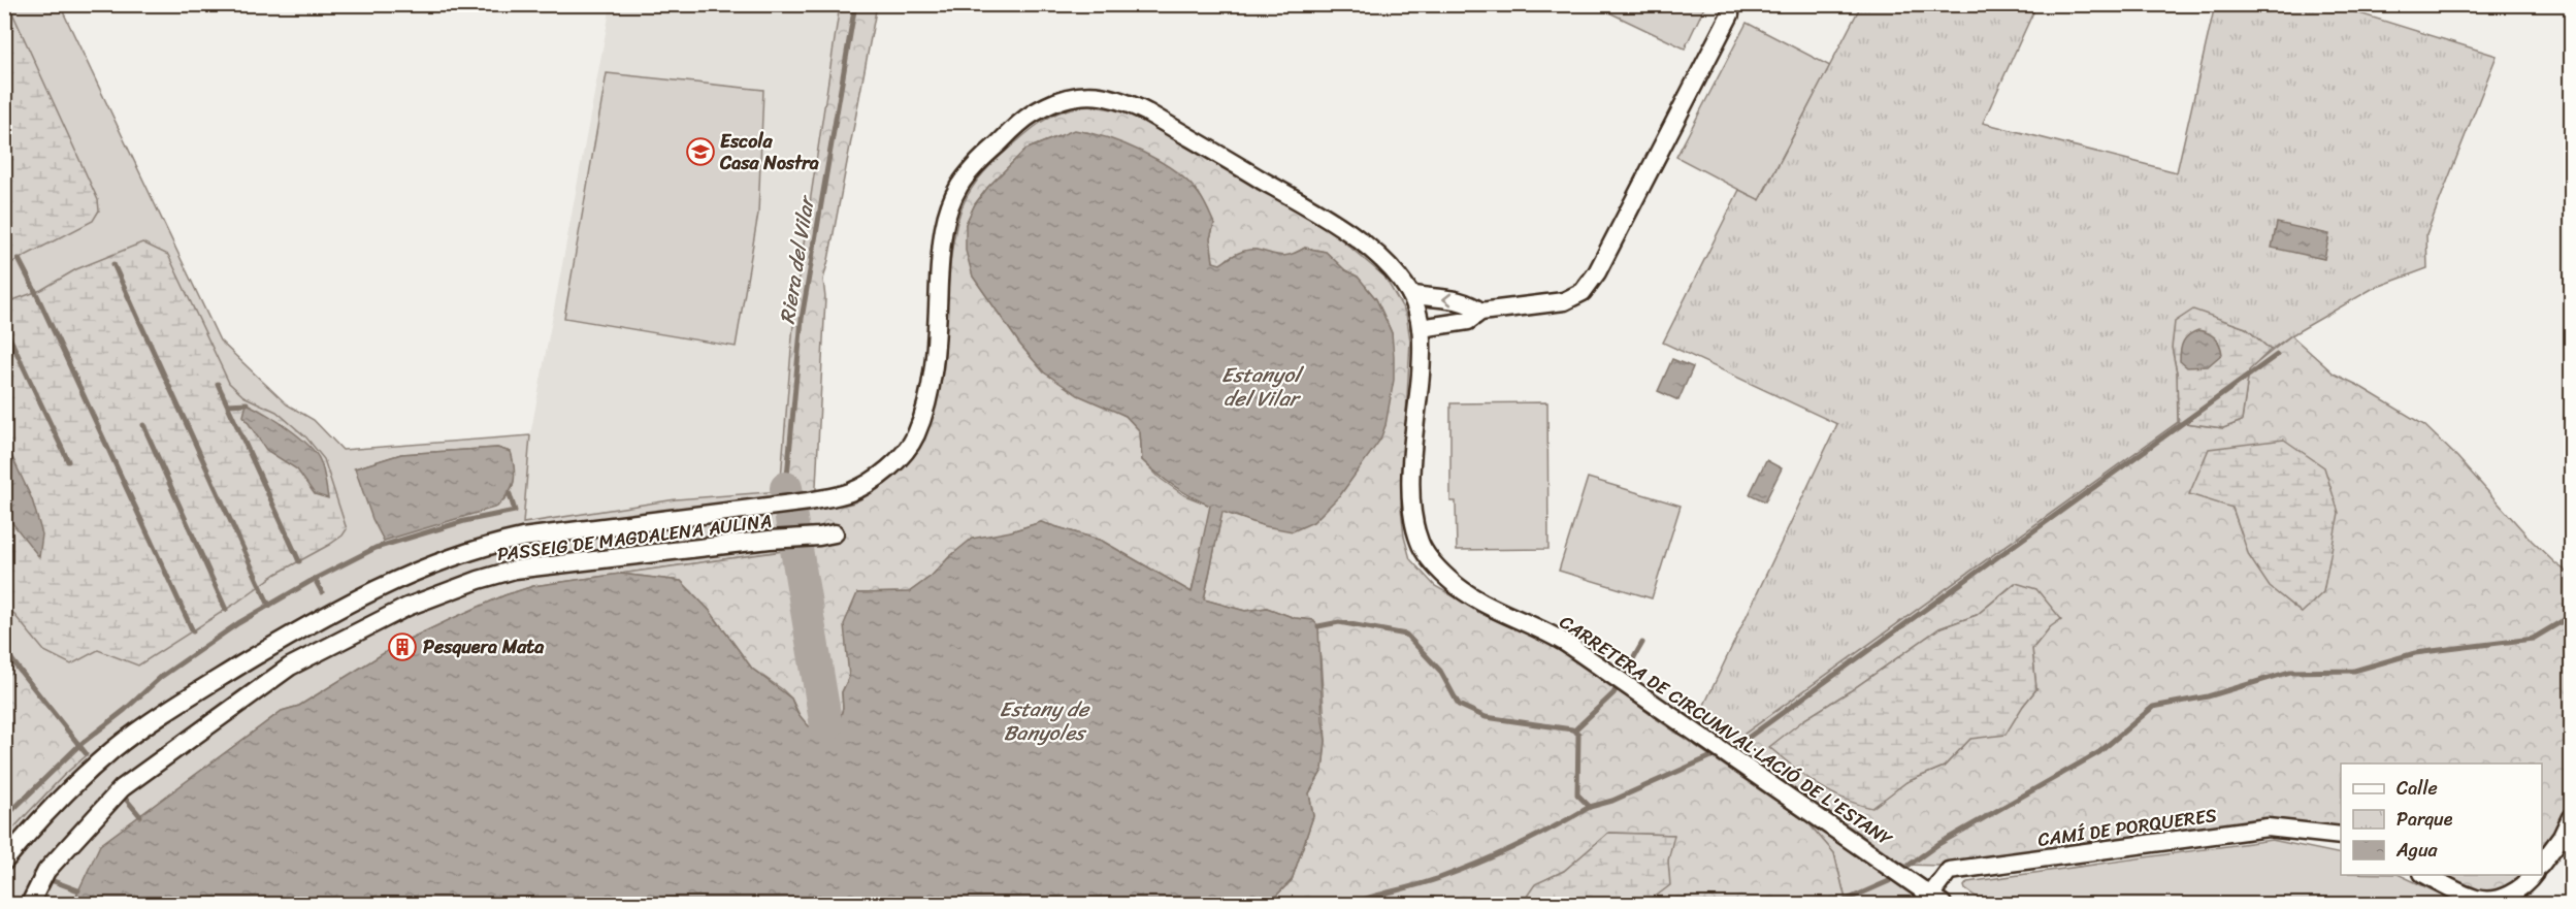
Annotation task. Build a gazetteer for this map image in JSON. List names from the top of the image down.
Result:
{
  "streets": {
    "street": ["PASSEIG DE MAGDALENA AULINA", "CARRETERA DE CIRCUMVAL·LACIÓ DE L'ESTANY", "CAMÍ DE PORQUERES"]
  },
  "crossings": [
    ["PASSEIG DE MAGDALENA AULINA", "CARRETERA DE CIRCUMVAL·LACIÓ DE L'ESTANY"],
    ["CARRETERA DE CIRCUMVAL·LACIÓ DE L'ESTANY", "CAMÍ DE PORQUERES"]
  ],
  "water": ["Riera del Vilar", "Estanyol del Vilar", "Estany de Banyoles"],
  "places": {
    "school or university": ["Escola Casa Nostra"],
    "building": ["Pesquera Mata"]
  },
  "legend": ["Calle", "Parque", "Agua"]
}
